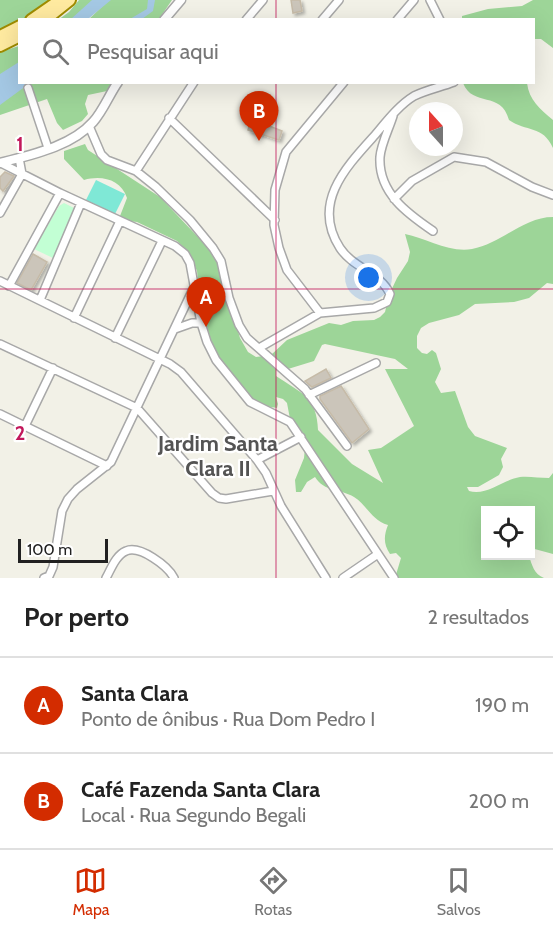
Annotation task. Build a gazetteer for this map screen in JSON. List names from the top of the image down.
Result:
{
  "districts": ["Jardim Santa Clara II"],
  "scale_bar": "100 m",
  "north": "top",
  "page": {
    "search": "Pesquisar aqui",
    "pins": ["B", "A"],
    "scale": "100 m",
    "heading": ["Por perto", "2 resultados"],
    "list": [
      {
        "mark": "A",
        "name": "Santa Clara",
        "note": "Ponto de ônibus · Rua Dom Pedro I",
        "value": "190 m"
      },
      {
        "mark": "B",
        "name": "Café Fazenda Santa Clara",
        "note": "Local · Rua Segundo Begali",
        "value": "200 m"
      }
    ],
    "nav": ["Mapa", "Rotas", "Salvos"]
  },
  "grid": {
    "rows": ["1", "2"]
  }
}
